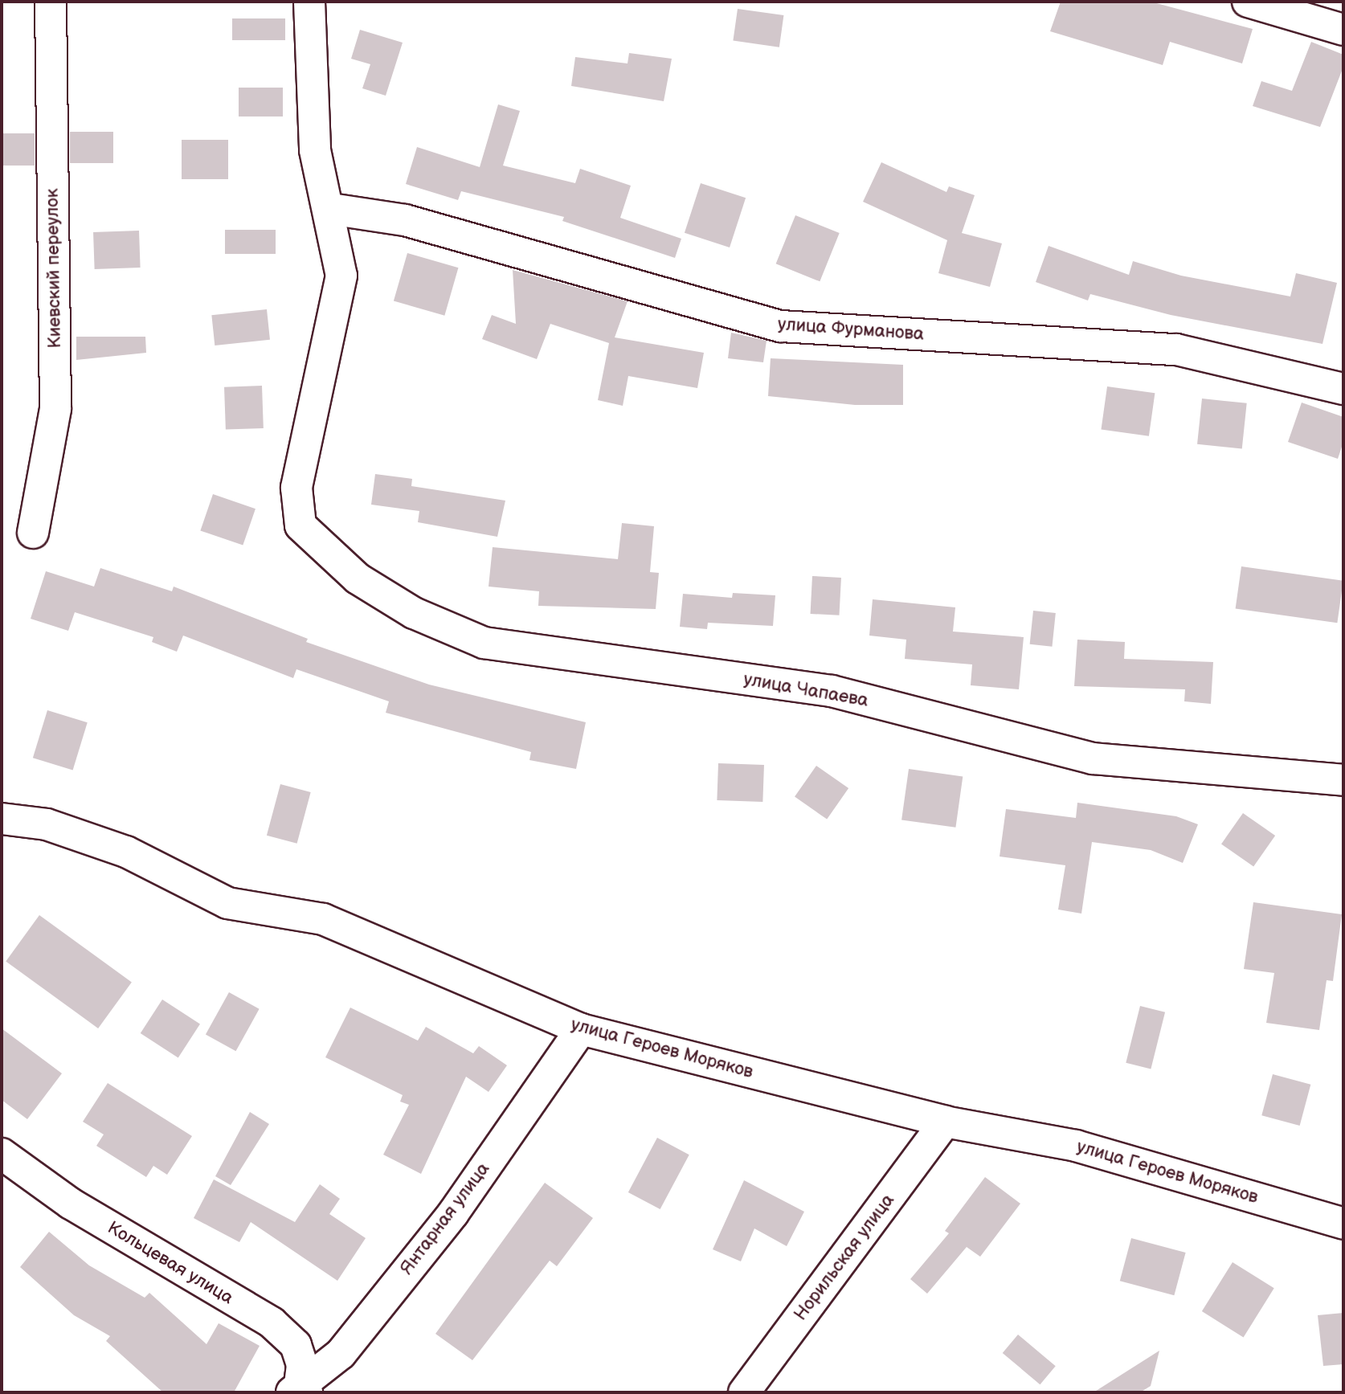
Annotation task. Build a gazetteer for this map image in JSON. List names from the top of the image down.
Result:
{
  "streets": {
    "street": [
      "Киевский переулок",
      "улица Фурманова",
      "улица Чапаева",
      "улица Героев Моряков",
      "Янтарная улица",
      "Норильская улица",
      "Кольцевая улица"
    ]
  },
  "crossings": [
    ["улица Фурманова", "улица Чапаева"],
    ["улица Героев Моряков", "Янтарная улица"],
    ["улица Героев Моряков", "Норильская улица"],
    ["Янтарная улица", "Кольцевая улица"]
  ]
}
